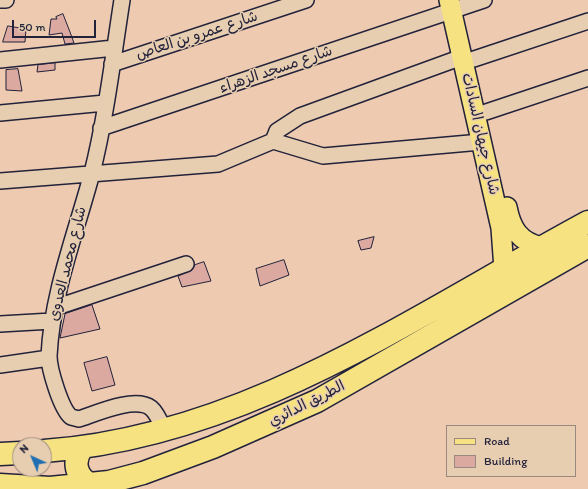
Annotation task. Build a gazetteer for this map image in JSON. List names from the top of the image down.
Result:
{
  "streets": {
    "highway": ["الطريق الدائري"],
    "main road": ["شارع جيهان السادات"],
    "street": ["شارع عمرو بن العاص", "شارع مسجد الزهراء", "شارع محمد العدوى"]
  },
  "crossings": [
    ["شارع عمرو بن العاص", "شارع محمد العدوى"],
    ["شارع مسجد الزهراء", "شارع جيهان السادات"],
    ["شارع مسجد الزهراء", "شارع محمد العدوى"],
    ["شارع جيهان السادات", "الطريق الدائري"],
    ["شارع محمد العدوى", "الطريق الدائري"]
  ],
  "legend": ["Road", "Building"],
  "scale_bar": "50 m",
  "north": "top left"
}
